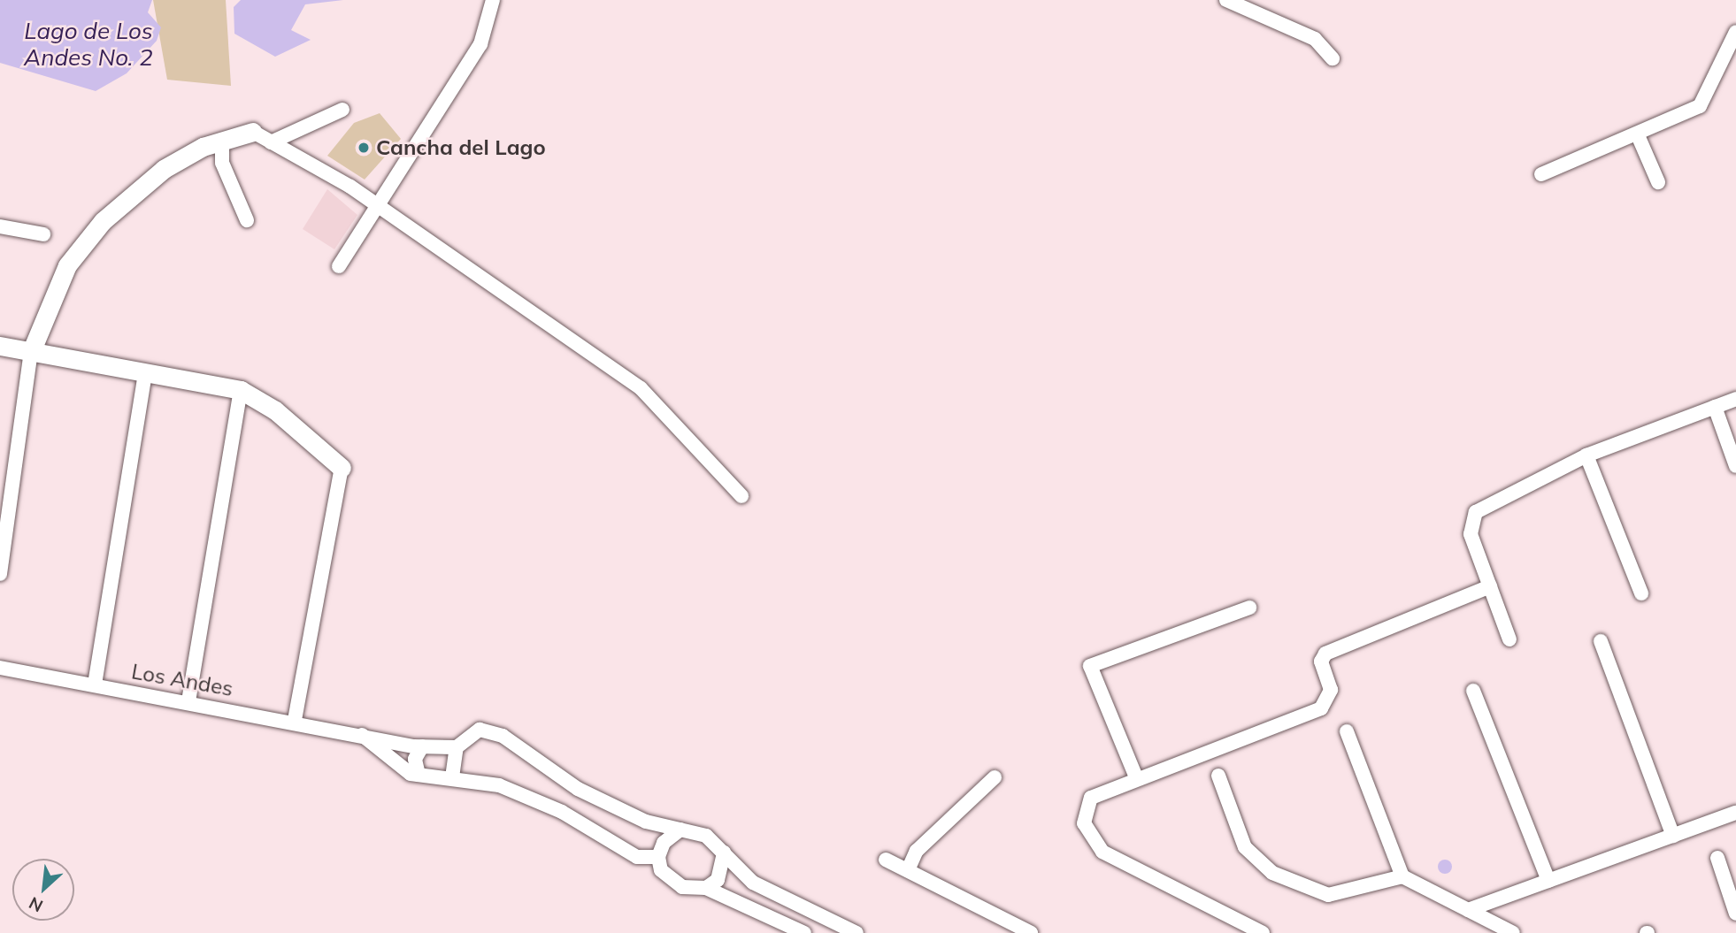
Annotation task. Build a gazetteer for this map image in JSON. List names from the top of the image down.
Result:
{
  "streets": {
    "street": ["Los Andes"]
  },
  "water": ["Lago de Los Andes No. 2"],
  "places": ["Cancha del Lago"],
  "north": "bottom left"
}
